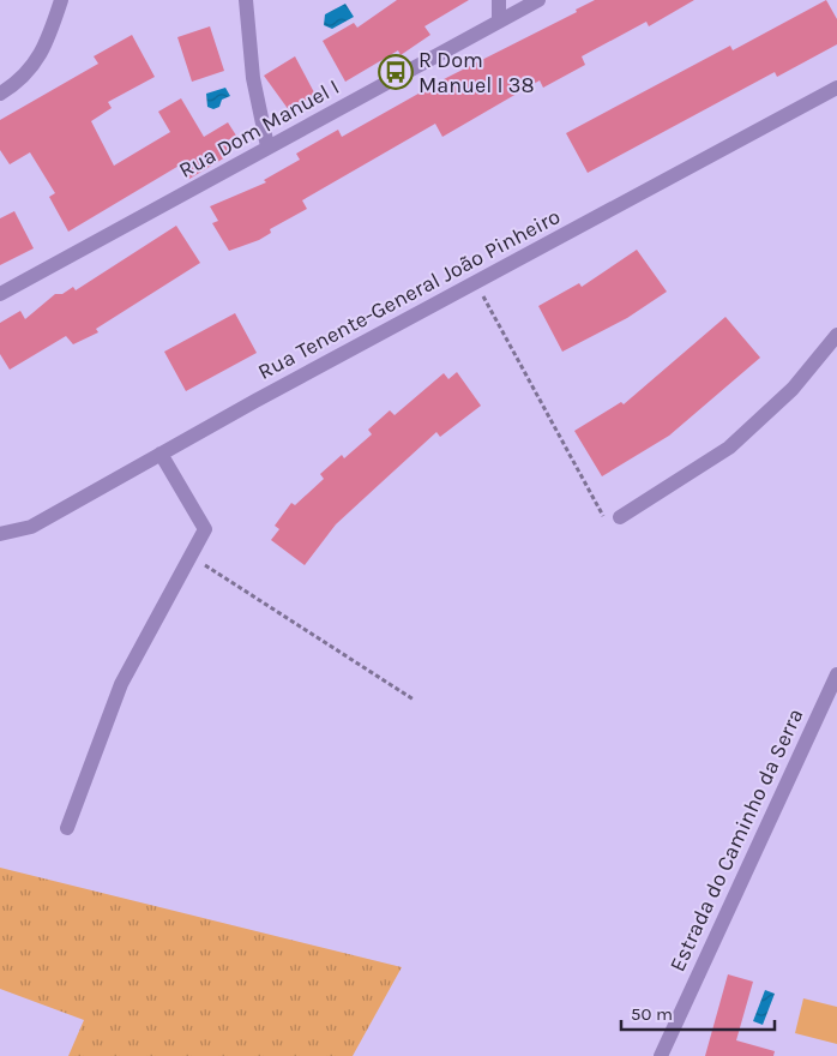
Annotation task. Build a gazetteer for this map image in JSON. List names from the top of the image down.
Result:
{
  "streets": {
    "street": ["Rua Dom Manuel I", "Rua Tenente-General João Pinheiro", "Estrada do Caminho da Serra"]
  },
  "places": {
    "bus stop": ["R Dom Manuel I 38"]
  },
  "scale_bar": "50 m"
}
